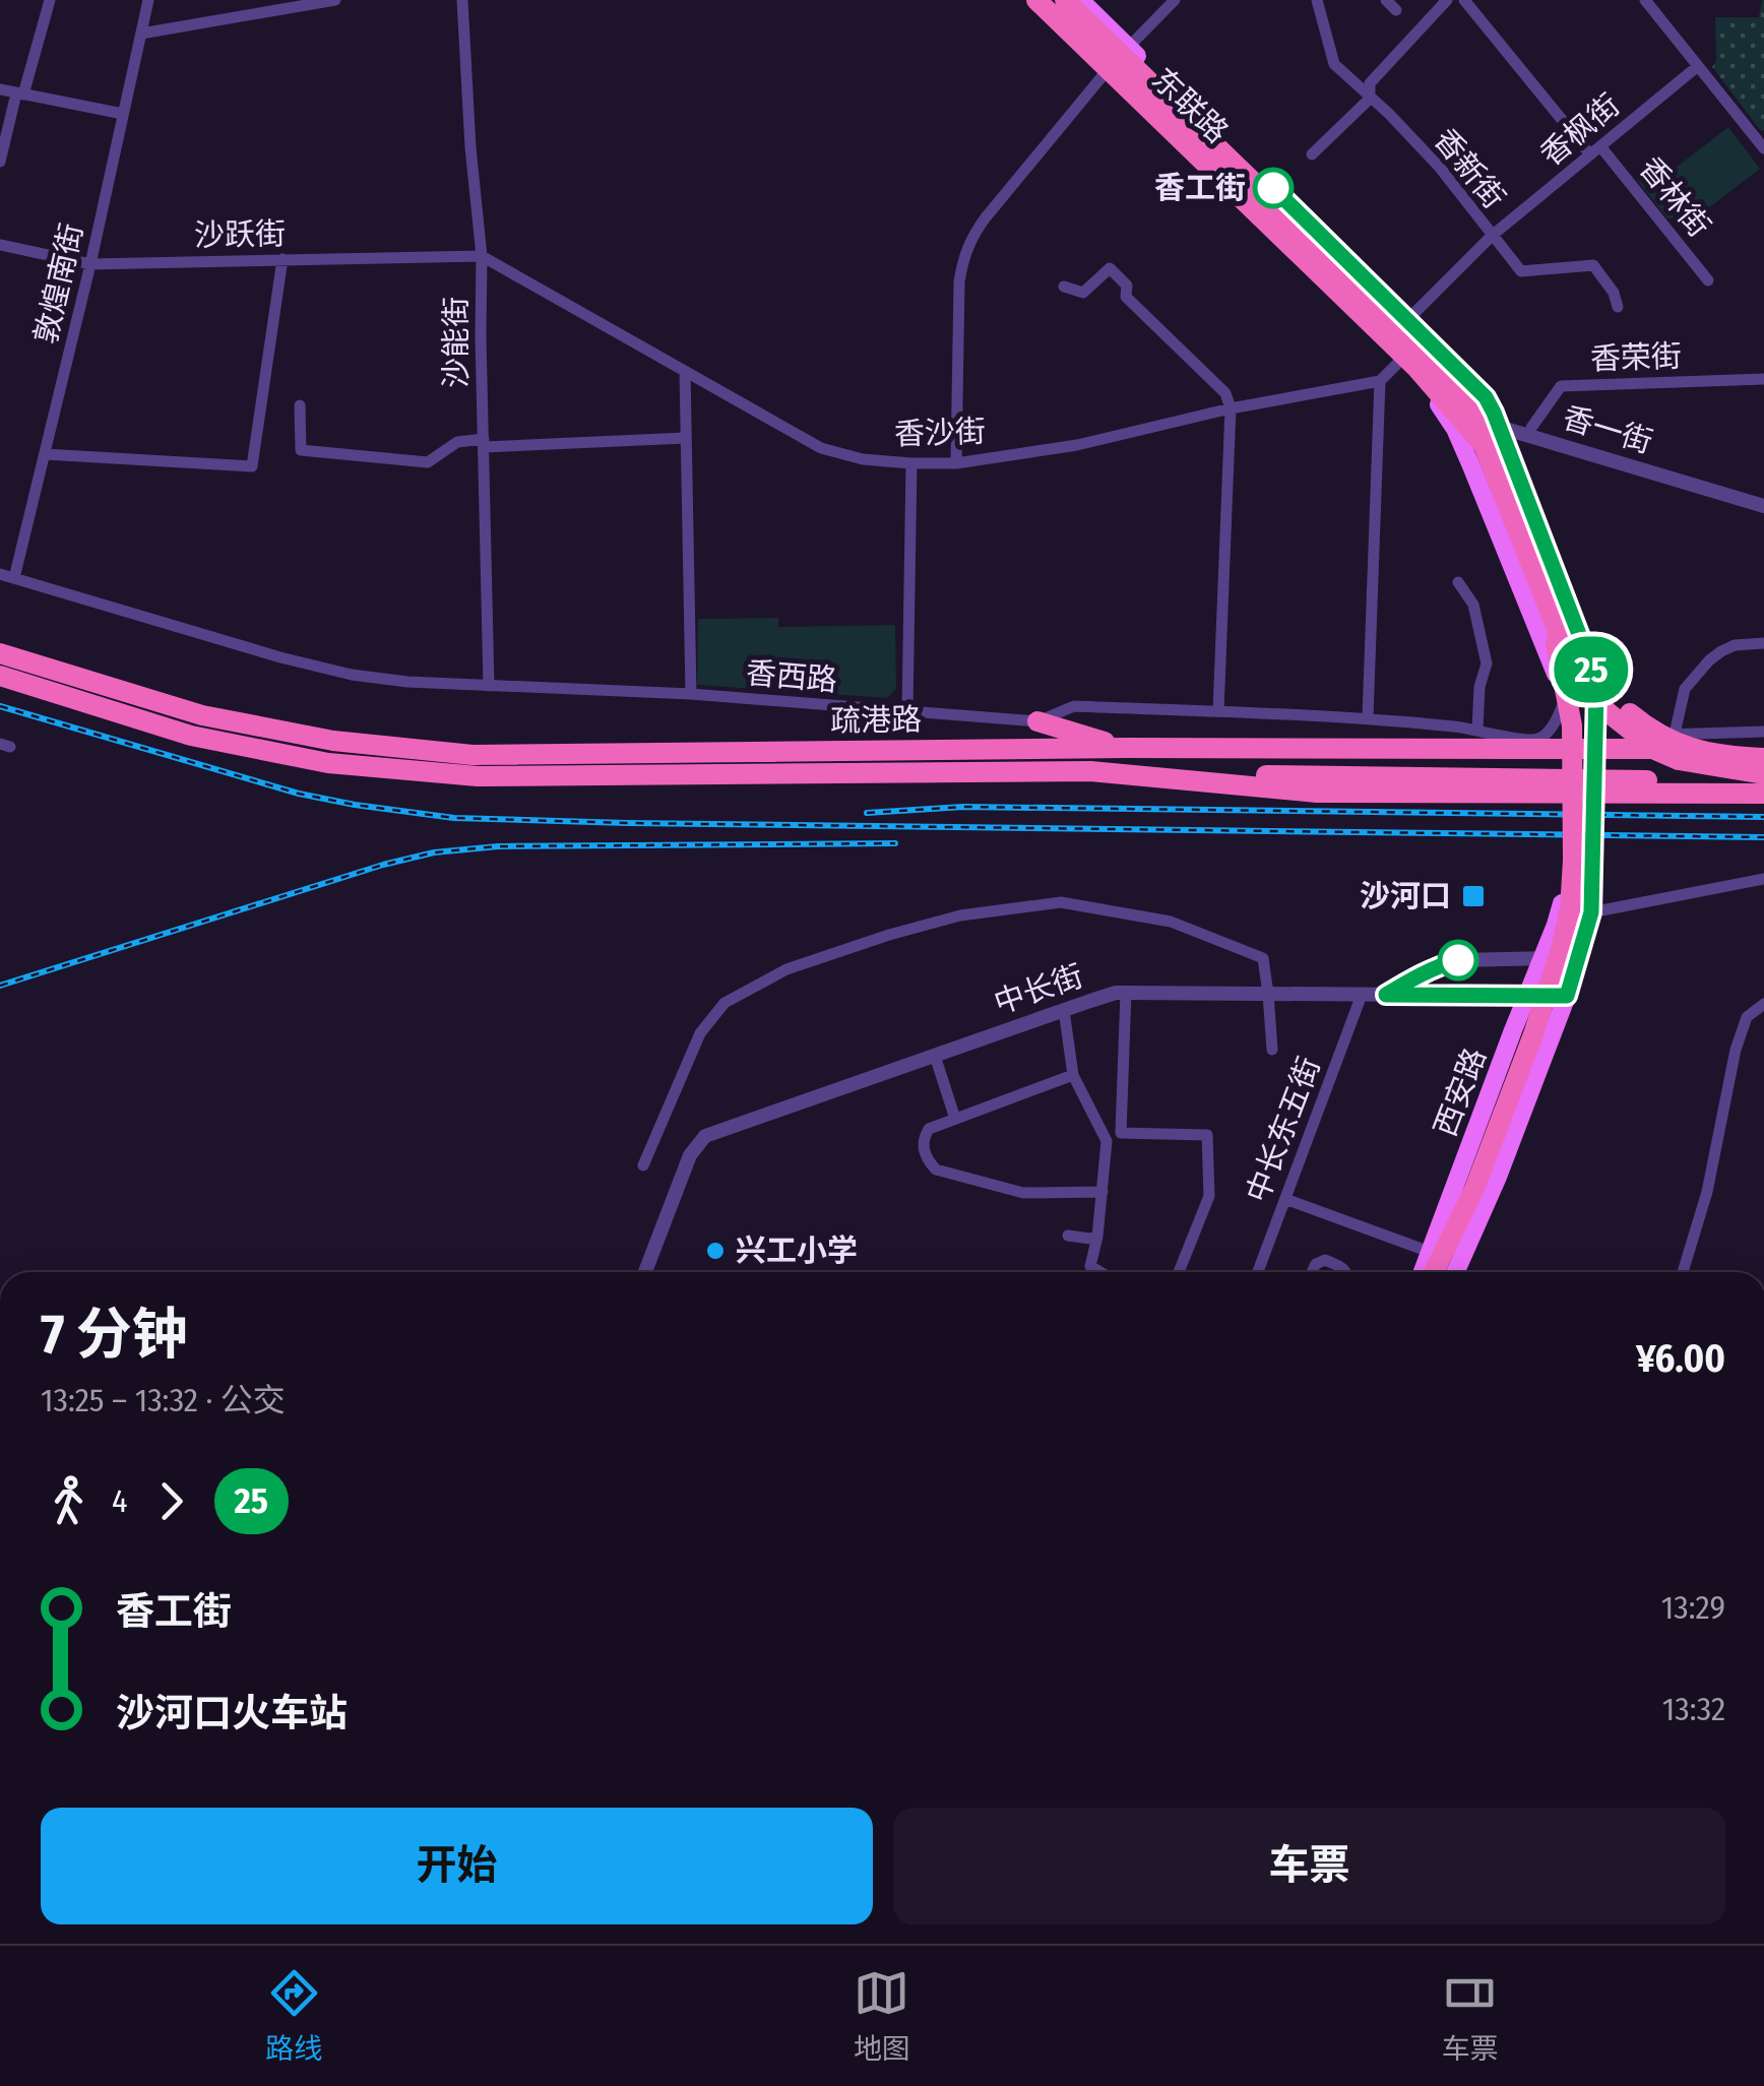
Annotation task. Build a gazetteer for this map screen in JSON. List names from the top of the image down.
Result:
{
  "streets": {
    "highway": ["东联路", "疏港路"],
    "main road": ["西安路"],
    "street": [
      "香枫街",
      "香新街",
      "香林街",
      "沙跃街",
      "敦煌南街",
      "沙能街",
      "香荣街",
      "香一街",
      "香沙街",
      "香西路",
      "中长街",
      "中长东五街"
    ]
  },
  "crossings": [
    ["香枫街", "香新街"],
    ["香枫街", "香林街"],
    ["沙跃街", "敦煌南街"],
    ["沙跃街", "沙能街"],
    ["沙跃街", "香沙街"],
    ["敦煌南街", "香西路"],
    ["沙能街", "香沙街"],
    ["沙能街", "香西路"],
    ["香荣街", "香一街"],
    ["中长街", "西安路"],
    ["中长街", "中长东五街"]
  ],
  "places": {
    "other": ["香工街", "兴工小学"],
    "transit": ["沙河口"]
  },
  "lines": ["bus line 25"],
  "page": {
    "on_map": "25",
    "heading": ["7 分钟", "13:25 – 13:32 · 公交", "¥6.00"],
    "legs": ["4", "25"],
    "list": [
      {
        "name": "香工街",
        "value": "13:29"
      },
      {
        "name": "沙河口火车站",
        "value": "13:32"
      }
    ],
    "buttons": ["开始", "车票"],
    "tabs": ["路线", "地图", "车票"]
  }
}
